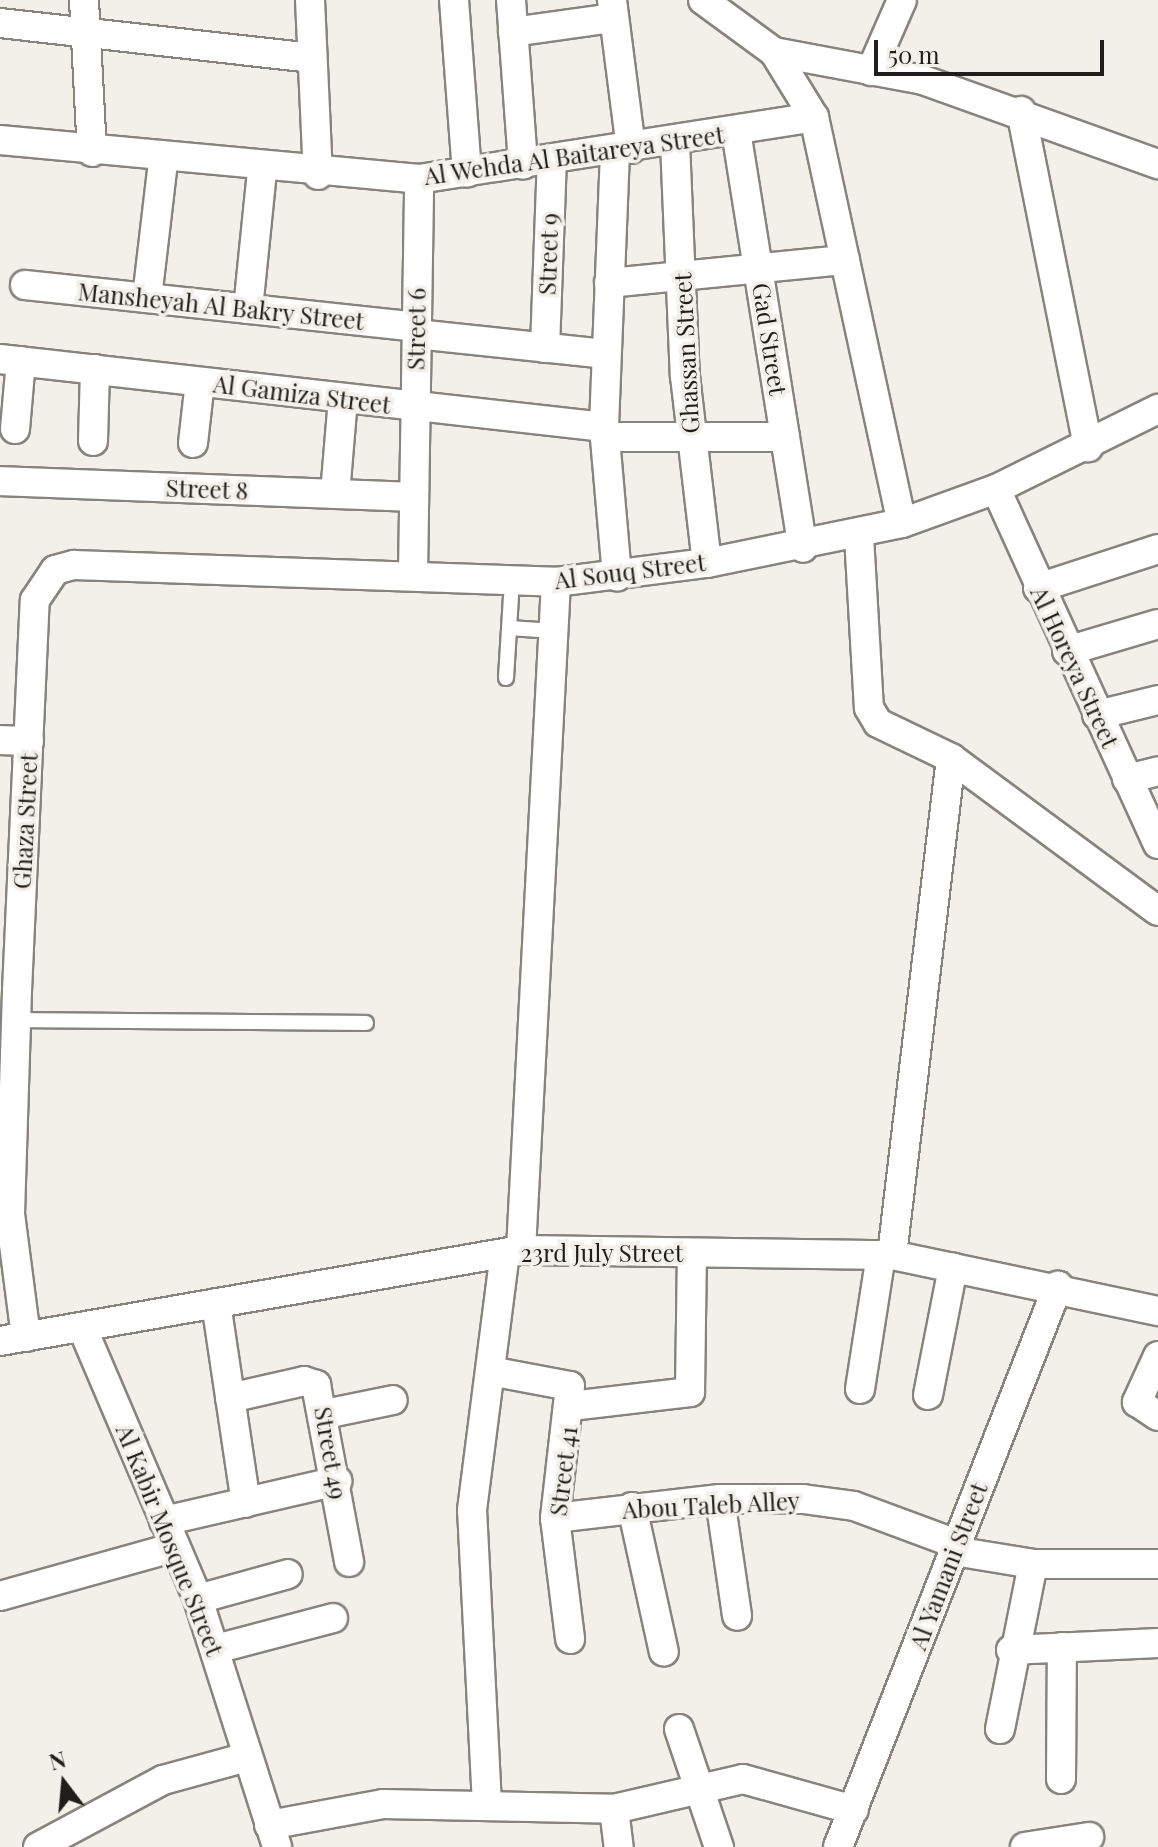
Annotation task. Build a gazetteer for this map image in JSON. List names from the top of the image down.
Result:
{
  "streets": {
    "street": [
      "Al Wehda Al Baitareya Street",
      "Street 9",
      "Mansheyah Al Bakry Street",
      "Street 6",
      "Gad Street",
      "Ghassan Street",
      "Al Gamiza Street",
      "Street 8",
      "Al Souq Street",
      "Al Horeya Street",
      "Ghaza Street",
      "23rd July Street",
      "Street 49",
      "Street 41",
      "Abou Taleb Alley",
      "Al Kabir Mosque Street",
      "Al Yamani Street"
    ]
  },
  "crossings": [
    ["Al Wehda Al Baitareya Street", "Street 9"],
    ["Al Wehda Al Baitareya Street", "Street 6"],
    ["Al Wehda Al Baitareya Street", "Gad Street"],
    ["Al Wehda Al Baitareya Street", "Ghassan Street"],
    ["Street 9", "Mansheyah Al Bakry Street"],
    ["Mansheyah Al Bakry Street", "Street 6"],
    ["Street 6", "Al Gamiza Street"],
    ["Street 6", "Street 8"],
    ["Street 6", "Al Souq Street"],
    ["Gad Street", "Al Gamiza Street"],
    ["Gad Street", "Al Souq Street"],
    ["Ghassan Street", "Al Gamiza Street"],
    ["Ghassan Street", "Al Souq Street"],
    ["Al Souq Street", "Al Horeya Street"],
    ["Al Souq Street", "Ghaza Street"],
    ["Ghaza Street", "23rd July Street"],
    ["23rd July Street", "Al Kabir Mosque Street"],
    ["23rd July Street", "Al Yamani Street"],
    ["Street 41", "Abou Taleb Alley"],
    ["Abou Taleb Alley", "Al Yamani Street"]
  ],
  "scale_bar": "50 m",
  "north": "top"
}
